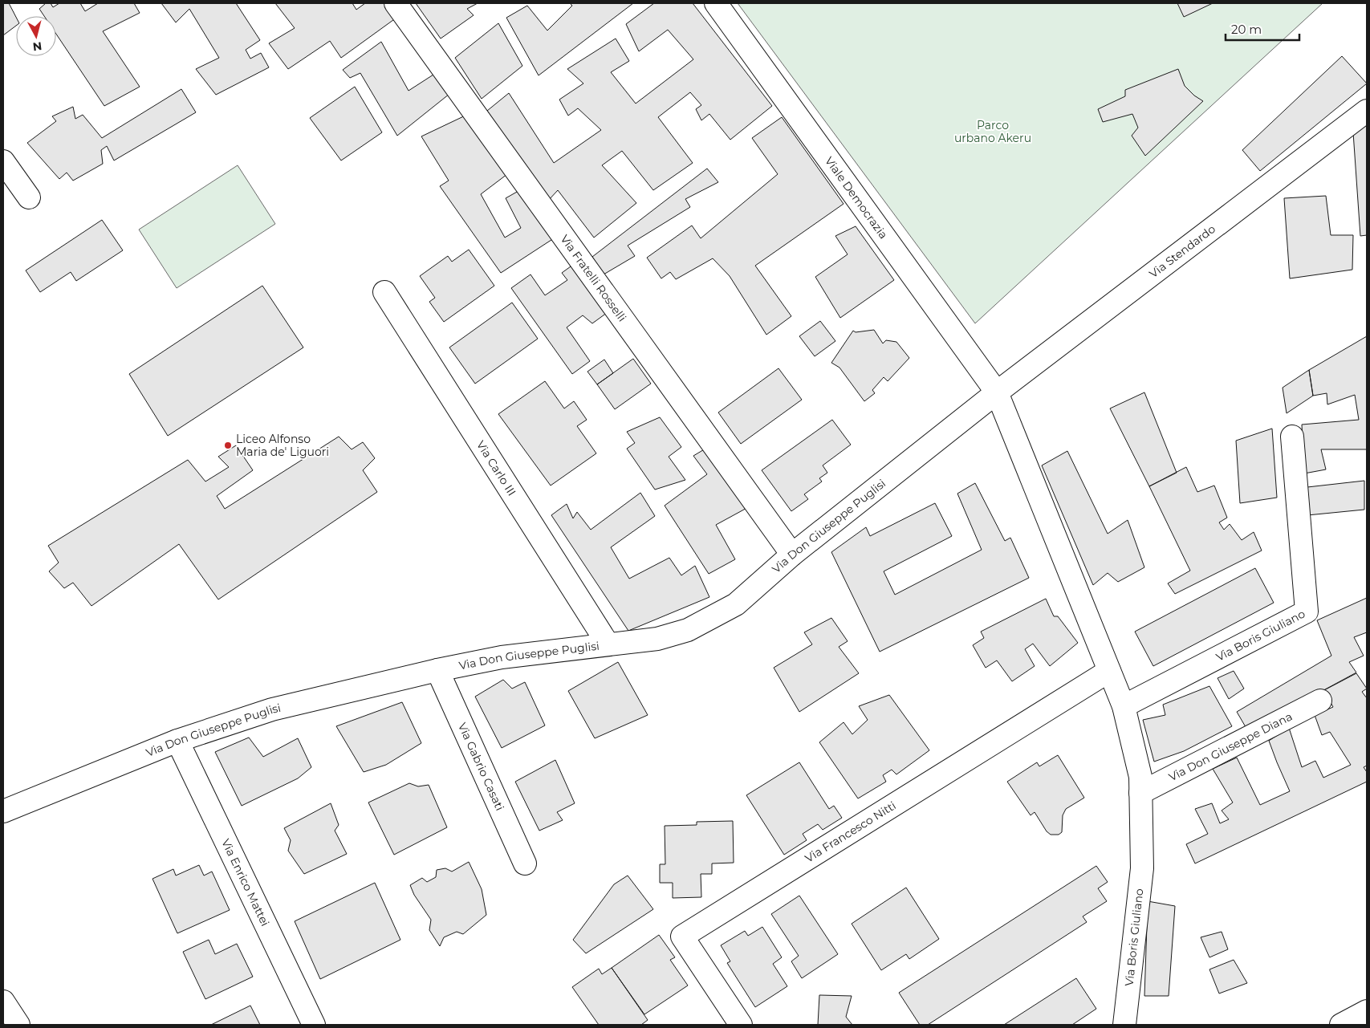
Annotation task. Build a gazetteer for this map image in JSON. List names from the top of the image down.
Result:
{
  "streets": {
    "street": [
      "Viale Democrazia",
      "Via Stendardo",
      "Via Fratelli Rosselli",
      "Via Carlo III",
      "Via Don Giuseppe Puglisi",
      "Via Boris Giuliano",
      "Via Don Giuseppe Diana",
      "Via Gabrio Casati",
      "Via Francesco Nitti",
      "Via Enrico Mattei"
    ]
  },
  "crossings": [
    ["Viale Democrazia", "Via Stendardo"],
    ["Viale Democrazia", "Via Don Giuseppe Puglisi"],
    ["Viale Democrazia", "Via Boris Giuliano"],
    ["Via Stendardo", "Via Don Giuseppe Puglisi"],
    ["Via Stendardo", "Via Boris Giuliano"],
    ["Via Fratelli Rosselli", "Via Don Giuseppe Puglisi"],
    ["Via Carlo III", "Via Don Giuseppe Puglisi"],
    ["Via Don Giuseppe Puglisi", "Via Boris Giuliano"],
    ["Via Don Giuseppe Puglisi", "Via Gabrio Casati"],
    ["Via Don Giuseppe Puglisi", "Via Enrico Mattei"],
    ["Via Boris Giuliano", "Via Don Giuseppe Diana"],
    ["Via Boris Giuliano", "Via Francesco Nitti"]
  ],
  "parks": ["Parco urbano Akeru"],
  "places": ["Liceo Alfonso Maria de' Liguori"],
  "scale_bar": "20 m",
  "north": "bottom"
}
